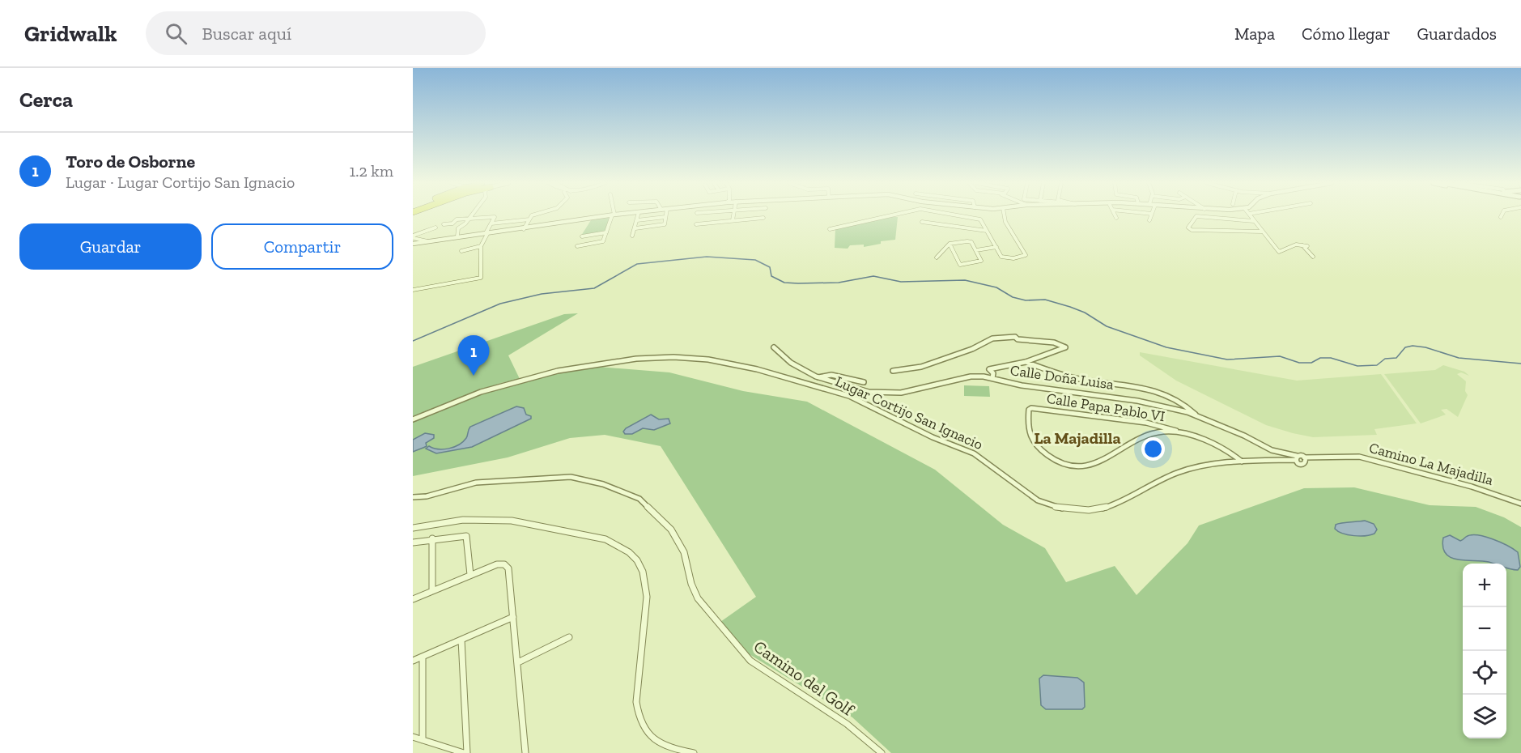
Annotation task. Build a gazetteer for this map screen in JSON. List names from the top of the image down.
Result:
{
  "streets": {
    "street": [
      "Calle Doña Luisa",
      "Calle Papa Pablo VI",
      "Lugar Cortijo San Ignacio",
      "Camino La Majadilla",
      "Camino del Golf"
    ]
  },
  "crossings": [
    ["Calle Doña Luisa", "Lugar Cortijo San Ignacio"],
    ["Calle Papa Pablo VI", "Lugar Cortijo San Ignacio"],
    ["Lugar Cortijo San Ignacio", "Camino La Majadilla"]
  ],
  "districts": ["La Majadilla"],
  "page": {
    "header": "Gridwalk",
    "search": "Buscar aquí",
    "nav": ["Mapa", "Cómo llegar", "Guardados"],
    "heading": "Cerca",
    "list": [
      {
        "mark": "1",
        "name": "Toro de Osborne",
        "note": "Lugar · Lugar Cortijo San Ignacio",
        "value": "1.2 km"
      }
    ],
    "buttons": ["Guardar", "Compartir"],
    "pins": "1",
    "map_buttons": ["+", "−"]
  }
}
